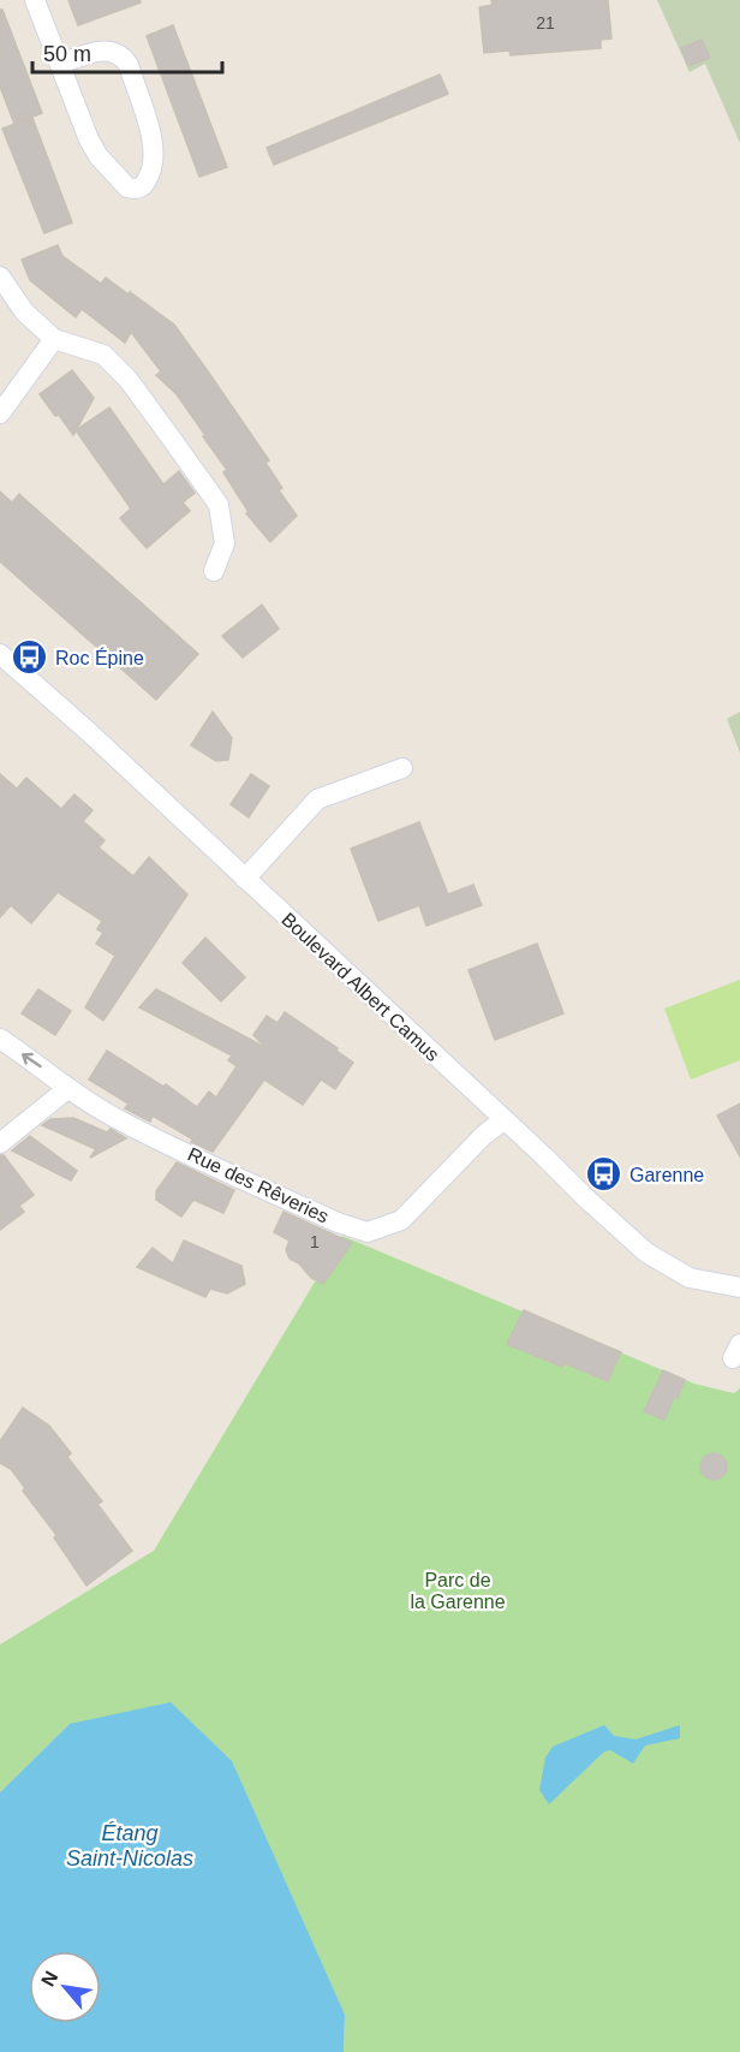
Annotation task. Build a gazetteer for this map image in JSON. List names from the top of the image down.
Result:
{
  "streets": {
    "street": ["Boulevard Albert Camus", "Rue des Rêveries"]
  },
  "crossings": [
    ["Boulevard Albert Camus", "Rue des Rêveries"]
  ],
  "water": ["Étang Saint-Nicolas"],
  "parks": ["Parc de la Garenne"],
  "places": {
    "bus stop": ["Roc Épine", "Garenne"]
  },
  "house_numbers": ["21", "1"],
  "scale_bar": "50 m",
  "north": "top left"
}
